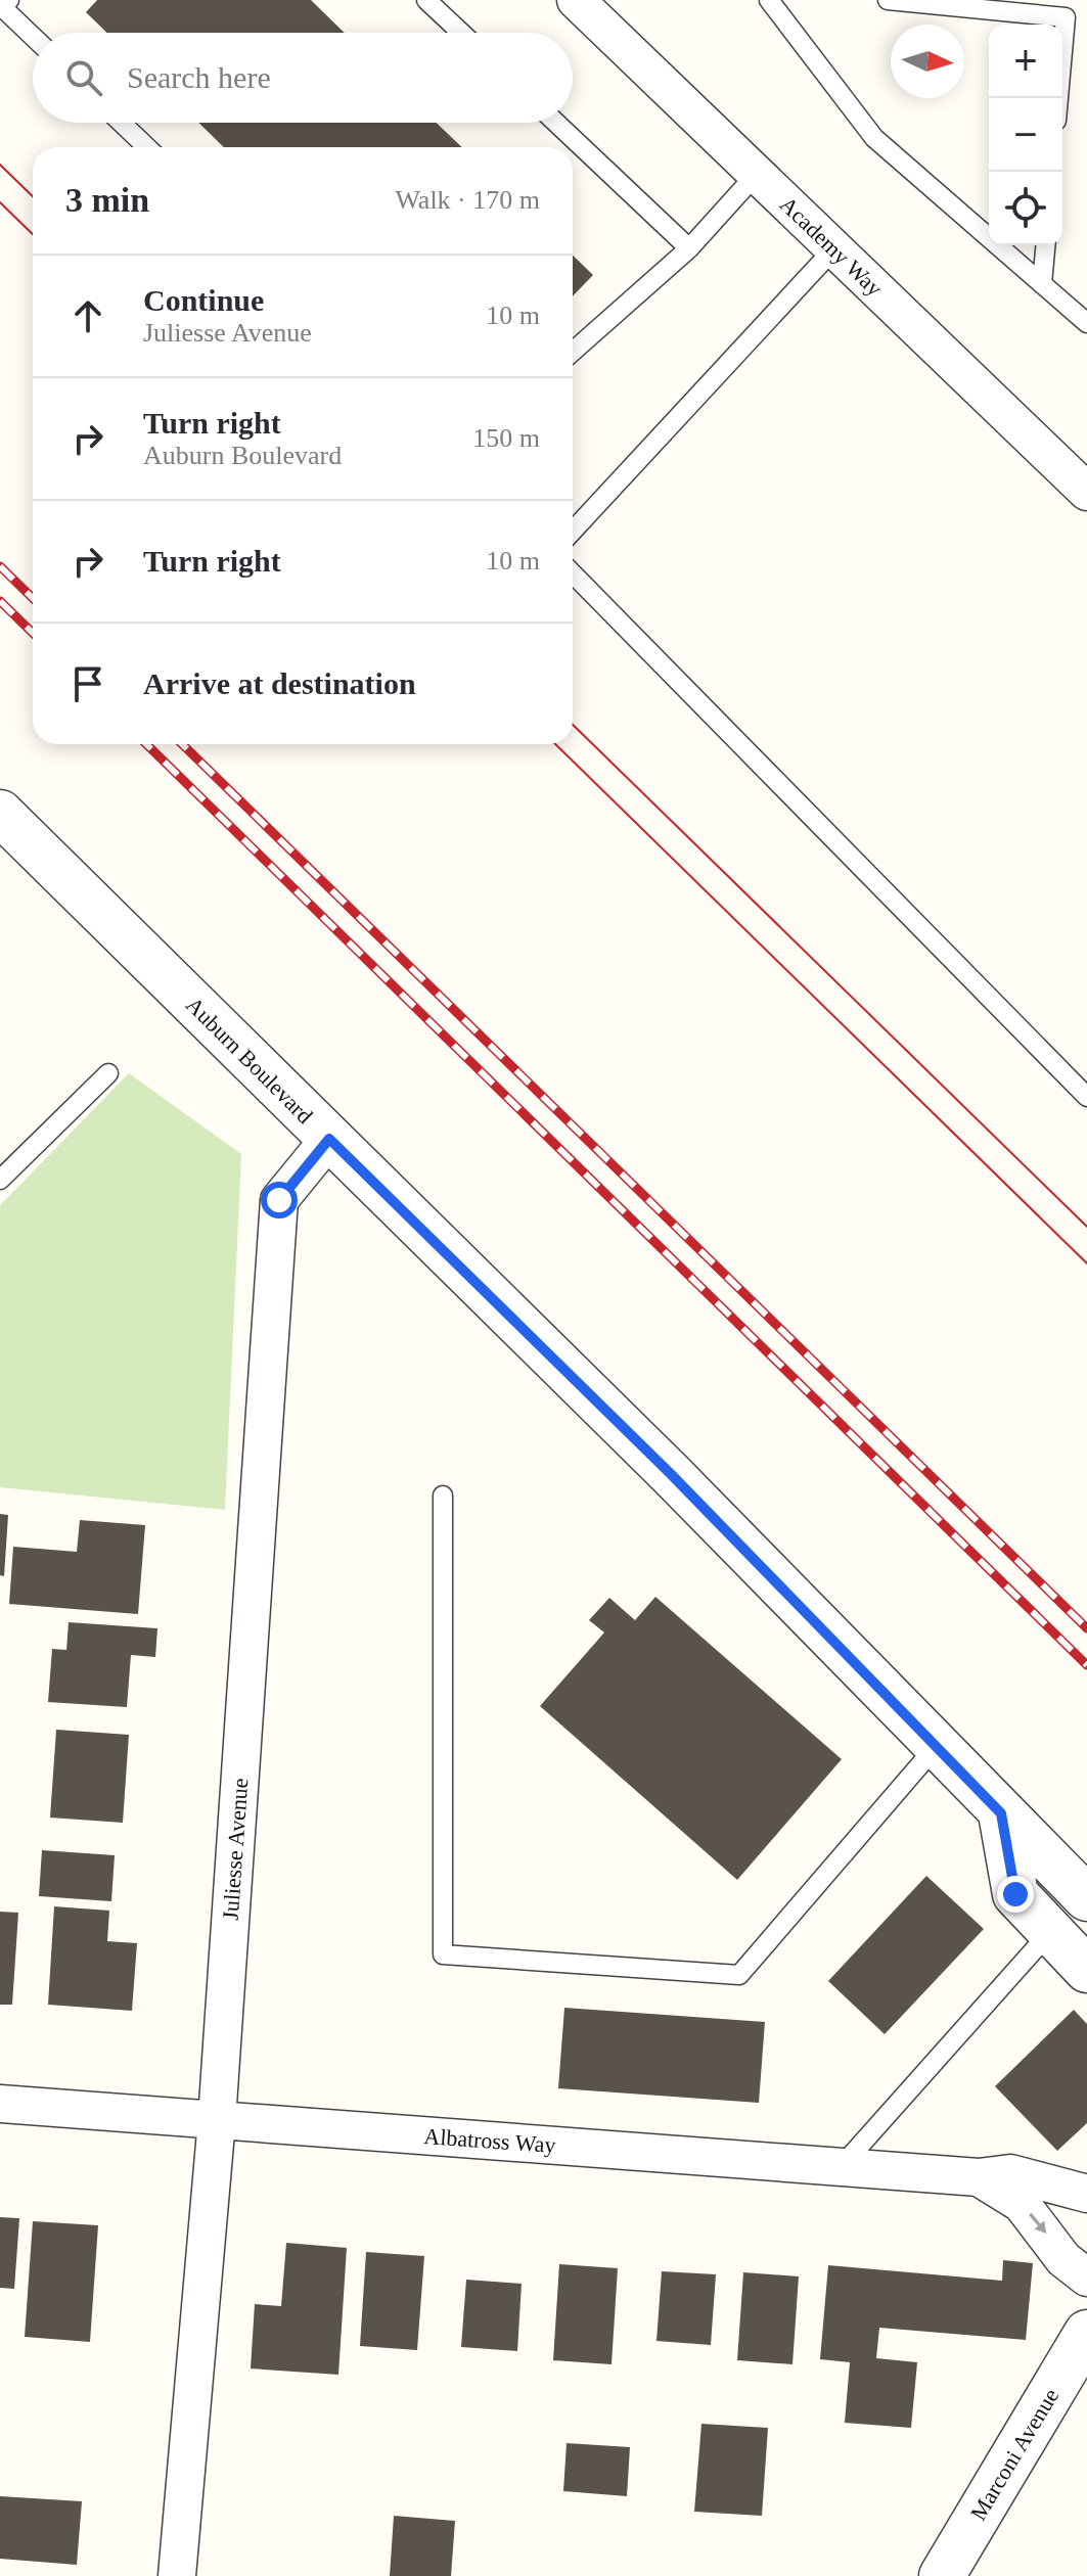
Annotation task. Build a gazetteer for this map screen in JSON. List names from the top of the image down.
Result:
{
  "streets": {
    "street": [
      "Academy Way",
      "Auburn Boulevard",
      "Juliesse Avenue",
      "Albatross Way",
      "Marconi Avenue"
    ]
  },
  "crossings": [
    ["Auburn Boulevard", "Juliesse Avenue"],
    ["Juliesse Avenue", "Albatross Way"]
  ],
  "north": "right",
  "page": {
    "map_buttons": ["+", "−"],
    "search": "Search here",
    "heading": ["3 min", "Walk · 170 m"],
    "list": [
      ["Continue", "Juliesse Avenue", "10 m"],
      ["Turn right", "Auburn Boulevard", "150 m"],
      ["Turn right", "10 m"],
      "Arrive at destination"
    ]
  }
}
